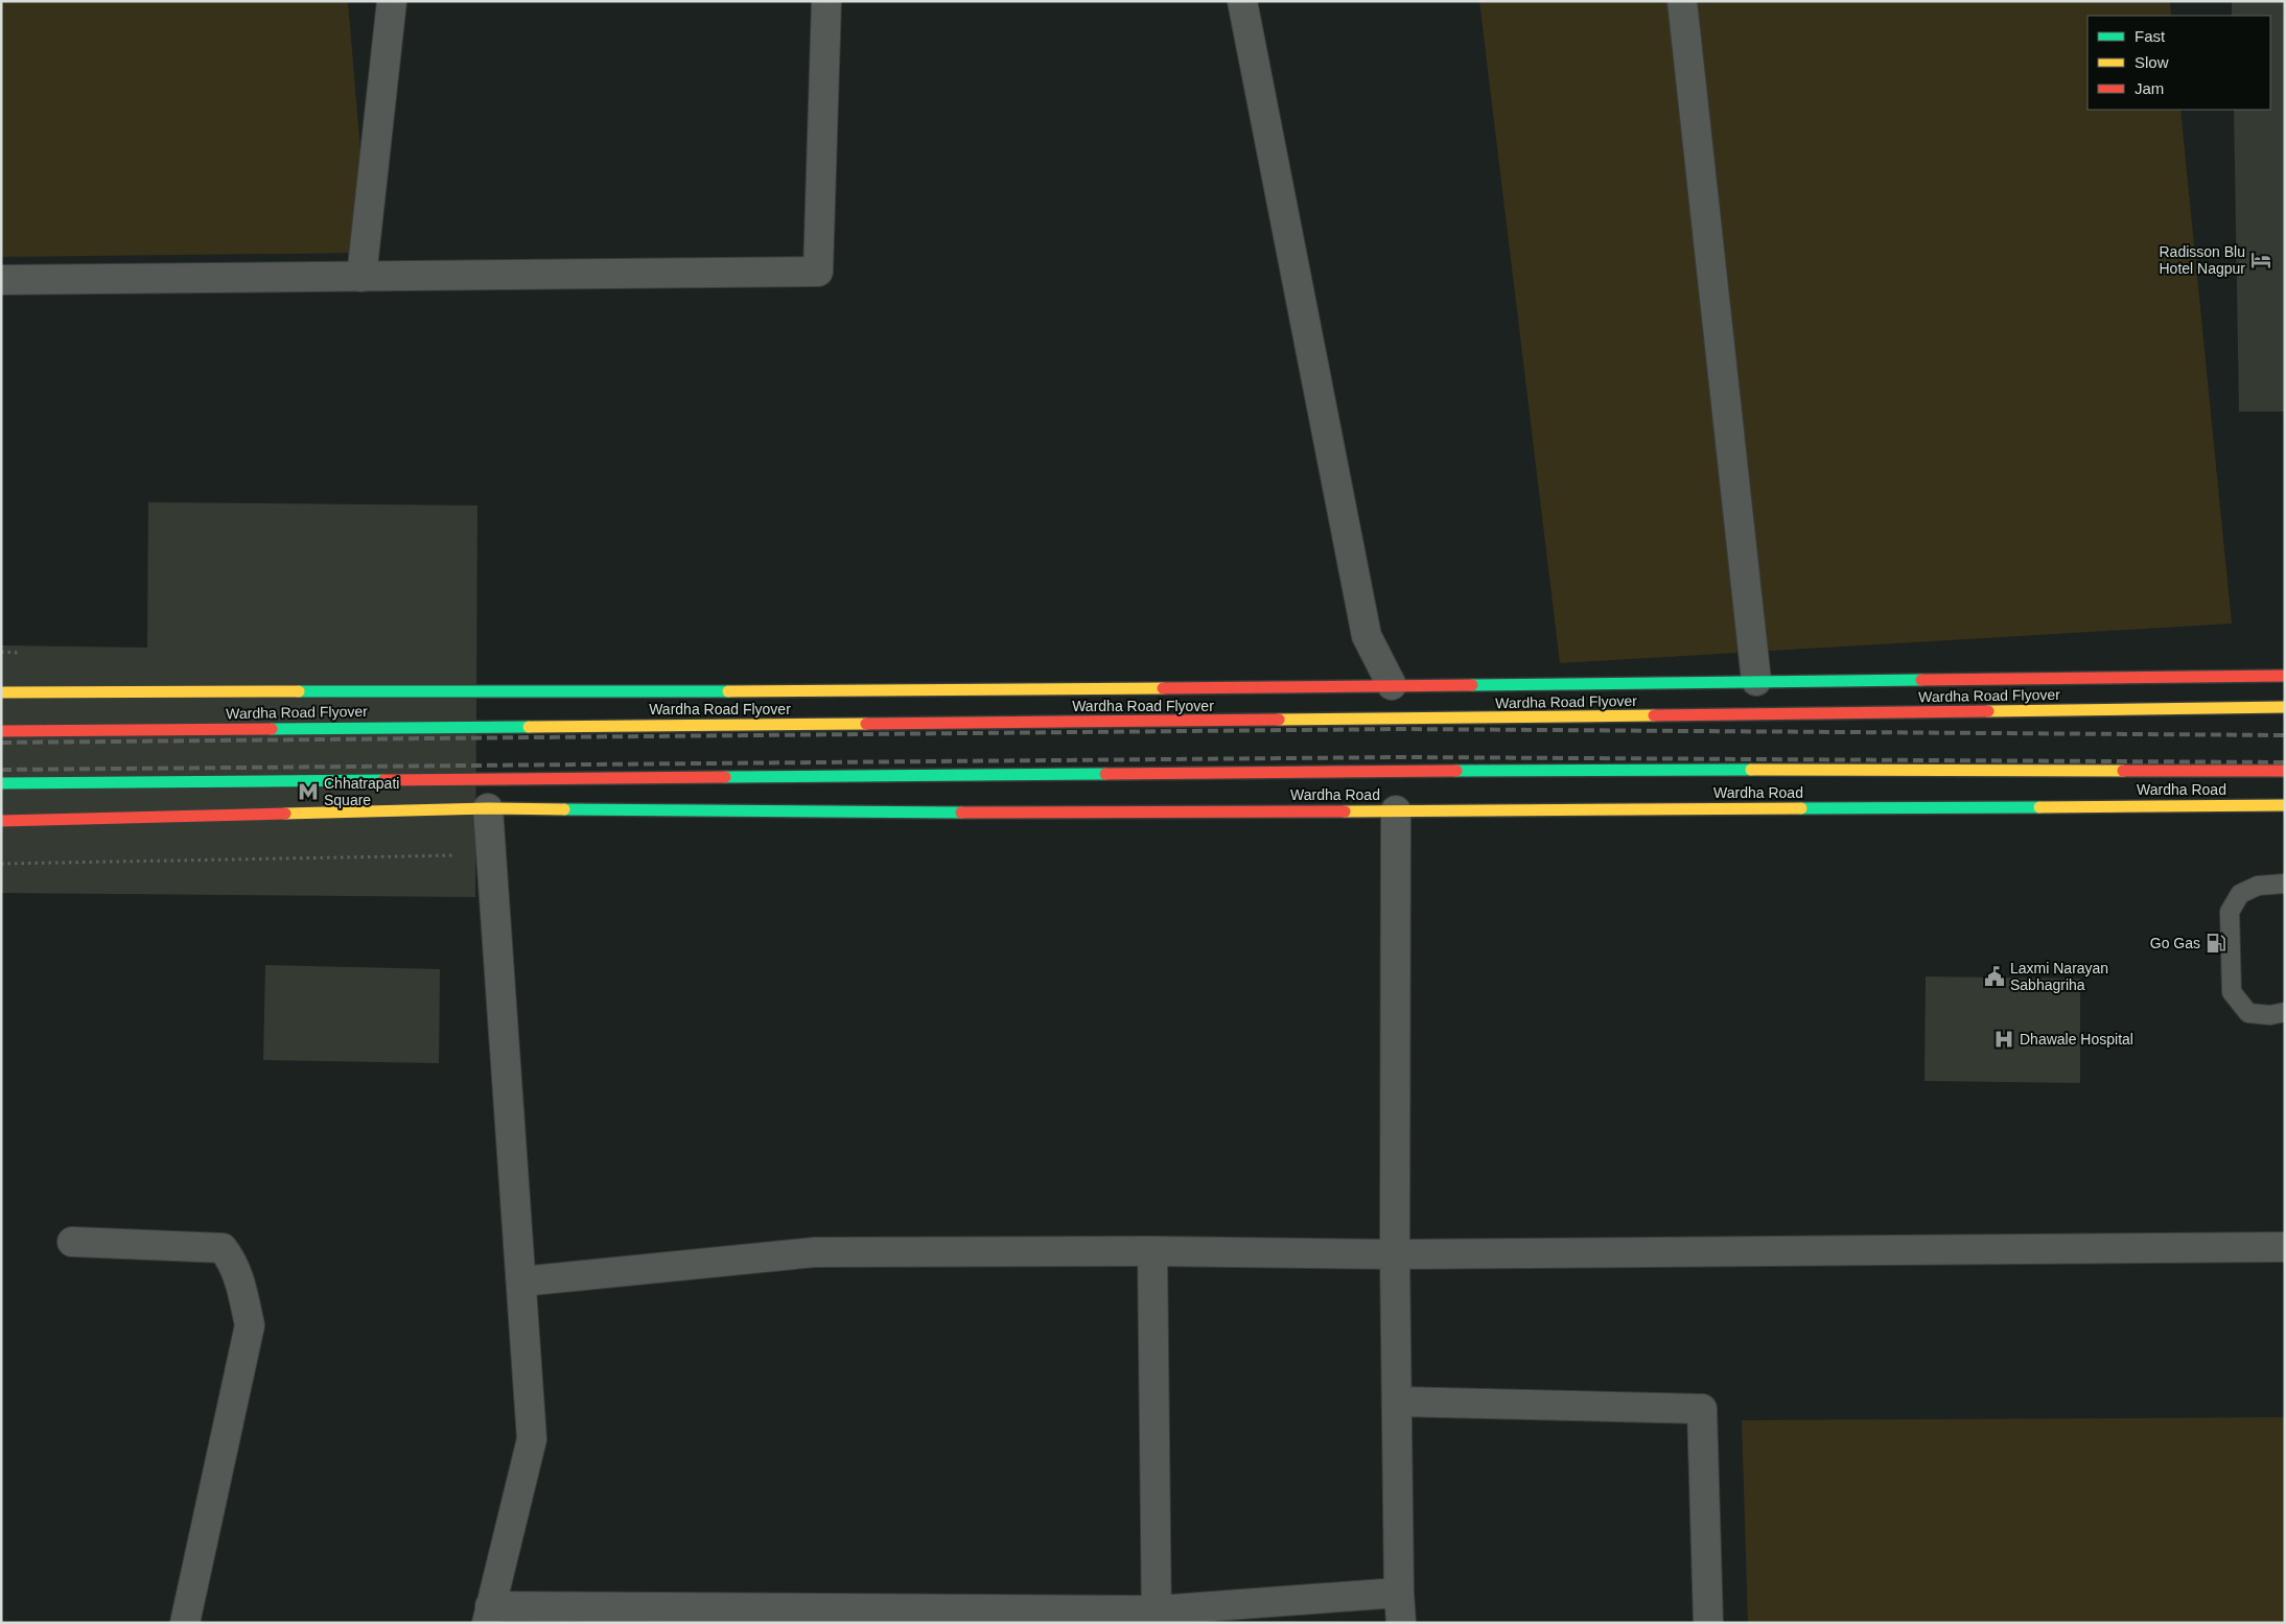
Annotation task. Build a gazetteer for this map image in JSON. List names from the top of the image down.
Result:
{
  "streets": {
    "main road": ["Wardha Road Flyover", "Wardha Road"]
  },
  "places": {
    "hotel": ["Radisson Blu Hotel Nagpur"],
    "metro station": ["Chhatrapati Square"],
    "fuel station": ["Go Gas"],
    "public building": ["Laxmi Narayan Sabhagriha"],
    "hospital": ["Dhawale Hospital"]
  },
  "legend": ["Fast", "Slow", "Jam"]
}
